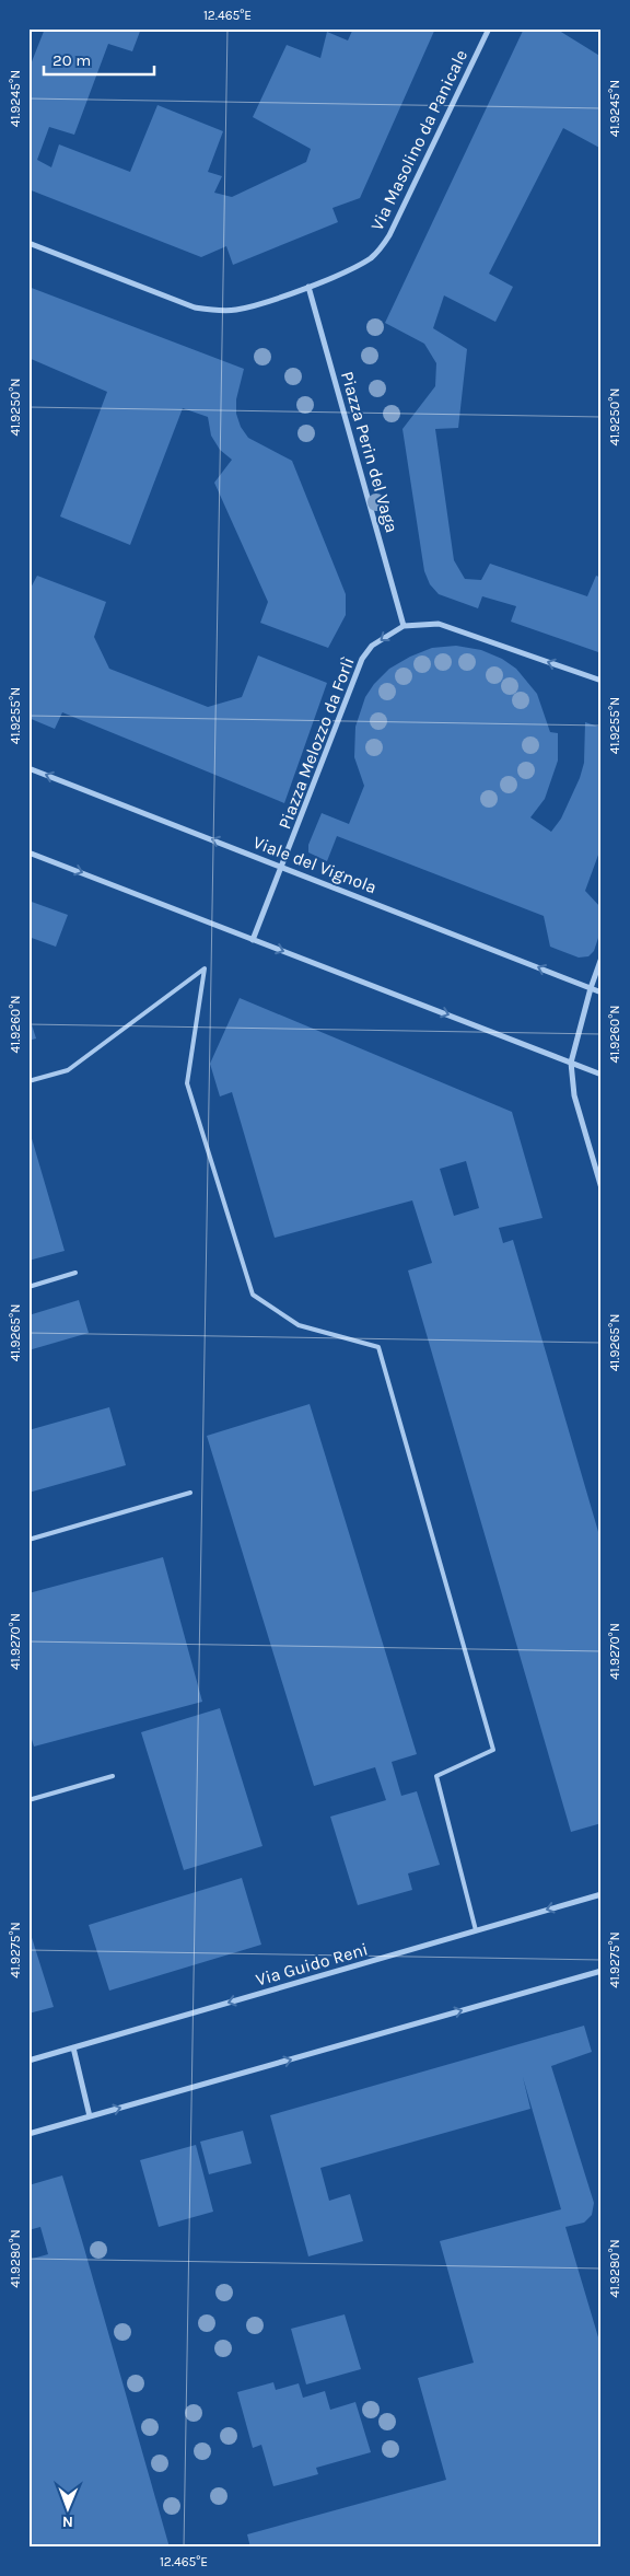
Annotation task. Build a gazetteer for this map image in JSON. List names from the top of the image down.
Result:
{
  "streets": {
    "street": [
      "Via Masolino da Panicale",
      "Piazza Perin del Vaga",
      "Piazza Melozzo da Forlì",
      "Viale del Vignola",
      "Via Guido Reni"
    ]
  },
  "crossings": [
    ["Via Masolino da Panicale", "Piazza Perin del Vaga"],
    ["Piazza Perin del Vaga", "Piazza Melozzo da Forlì"],
    ["Piazza Melozzo da Forlì", "Viale del Vignola"]
  ],
  "one_way": ["Viale del Vignola", "Via Guido Reni"],
  "scale_bar": "20 m",
  "north": "bottom",
  "coordinates": [
    "12.465°E",
    "41.9245°N",
    "41.9250°N",
    "41.9255°N",
    "41.9260°N",
    "41.9265°N",
    "41.9270°N",
    "41.9275°N",
    "41.9280°N"
  ]
}
